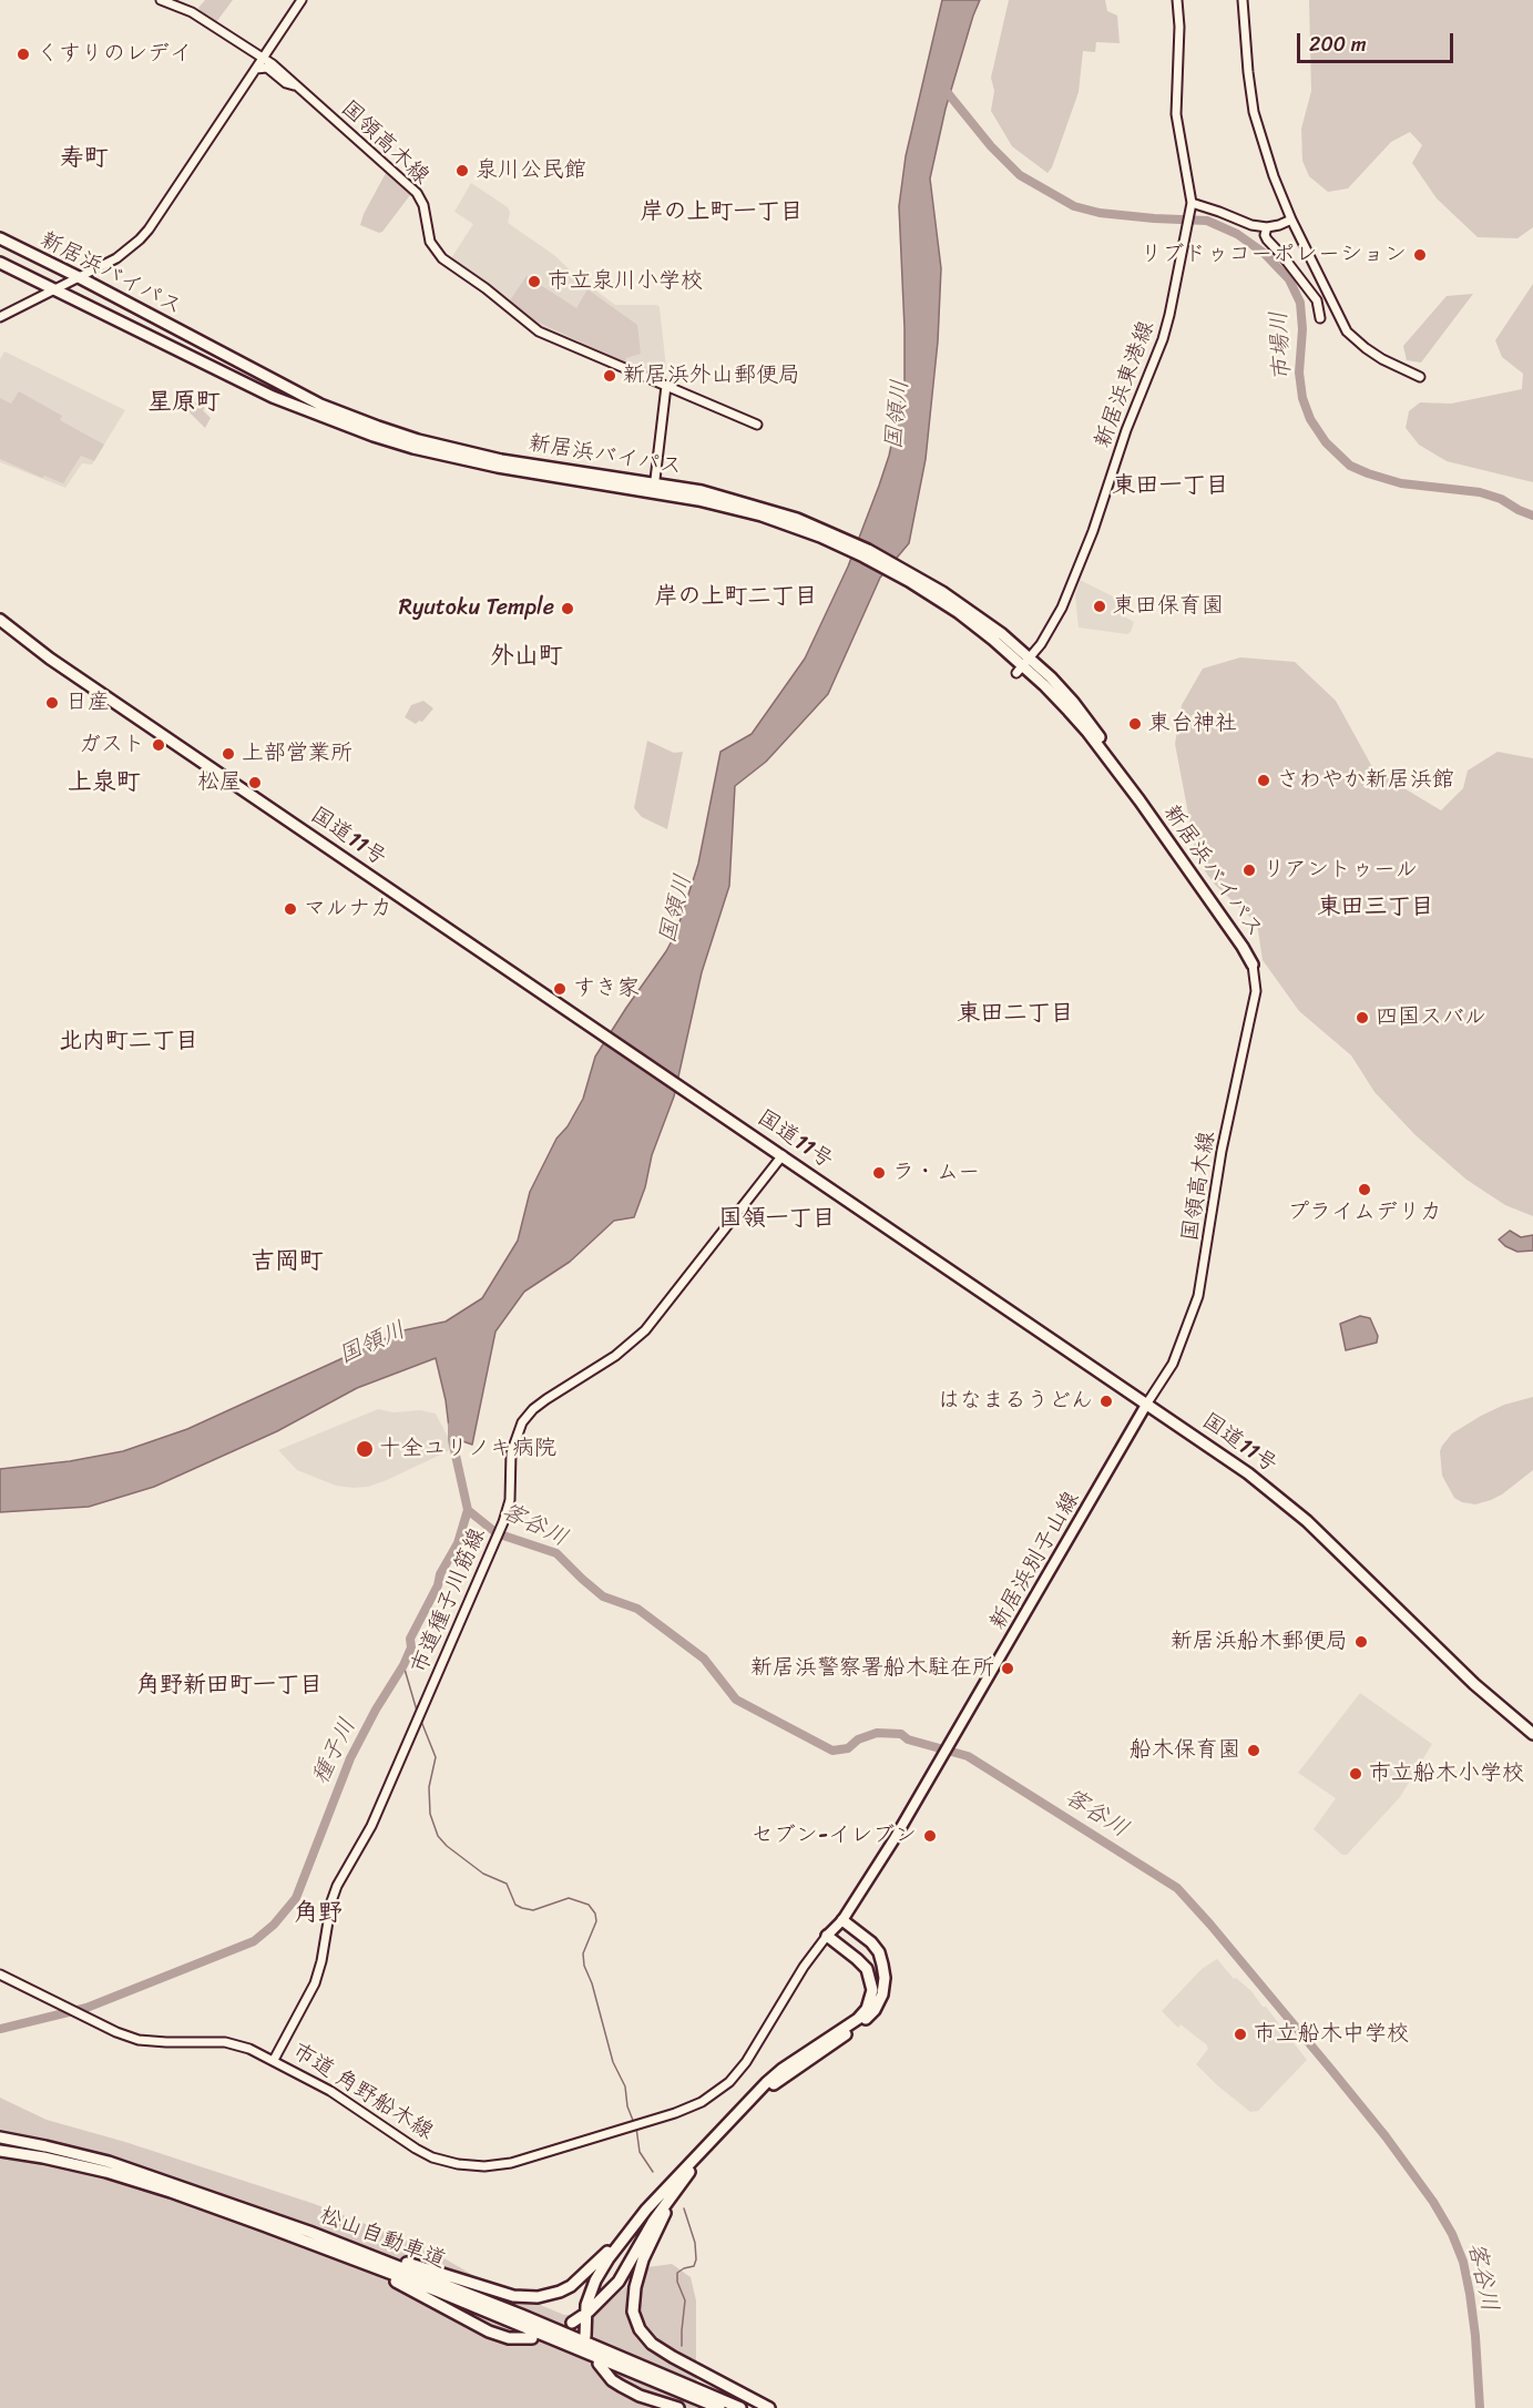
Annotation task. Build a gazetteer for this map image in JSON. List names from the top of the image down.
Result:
{
  "streets": {
    "highway": ["新居浜バイパス", "国道11号", "松山自動車道"],
    "main road": ["新居浜別子山線"],
    "street": [
      "国領高木線",
      "新居浜東港線",
      "市道種子川筋線",
      "市道 角野船木線"
    ]
  },
  "crossings": [
    ["国領高木線", "新居浜バイパス"],
    ["国領高木線", "国道11号"],
    ["国領高木線", "新居浜別子山線"],
    ["新居浜バイパス", "新居浜東港線"],
    ["国道11号", "新居浜別子山線"],
    ["国道11号", "市道種子川筋線"],
    ["新居浜別子山線", "市道 角野船木線"],
    ["市道種子川筋線", "市道 角野船木線"]
  ],
  "districts": [
    "寿町",
    "岸の上町一丁目",
    "星原町",
    "東田一丁目",
    "岸の上町二丁目",
    "外山町",
    "上泉町",
    "東田三丁目",
    "東田二丁目",
    "北内町二丁目",
    "国領一丁目",
    "吉岡町",
    "角野新田町一丁目",
    "角野"
  ],
  "water": [
    "市場川",
    "国領川",
    "客谷川",
    "種子川"
  ],
  "places": [
    "くすりのレデイ",
    "泉川公民館",
    "リブドゥコーポレーション",
    "市立泉川小学校",
    "新居浜外山郵便局",
    "東田保育園",
    "Ryutoku Temple",
    "日産",
    "東台神社",
    "ガスト",
    "上部営業所",
    "さわやか新居浜館",
    "松屋",
    "リアントゥール",
    "マルナカ",
    "すき家",
    "四国スバル",
    "ラ・ムー",
    "プライムデリカ",
    "はなまるうどん",
    "十全ユリノキ病院",
    "新居浜船木郵便局",
    "新居浜警察署船木駐在所",
    "船木保育園",
    "市立船木小学校",
    "セブン-イレブン",
    "市立船木中学校"
  ],
  "scale_bar": "200 m"
}
